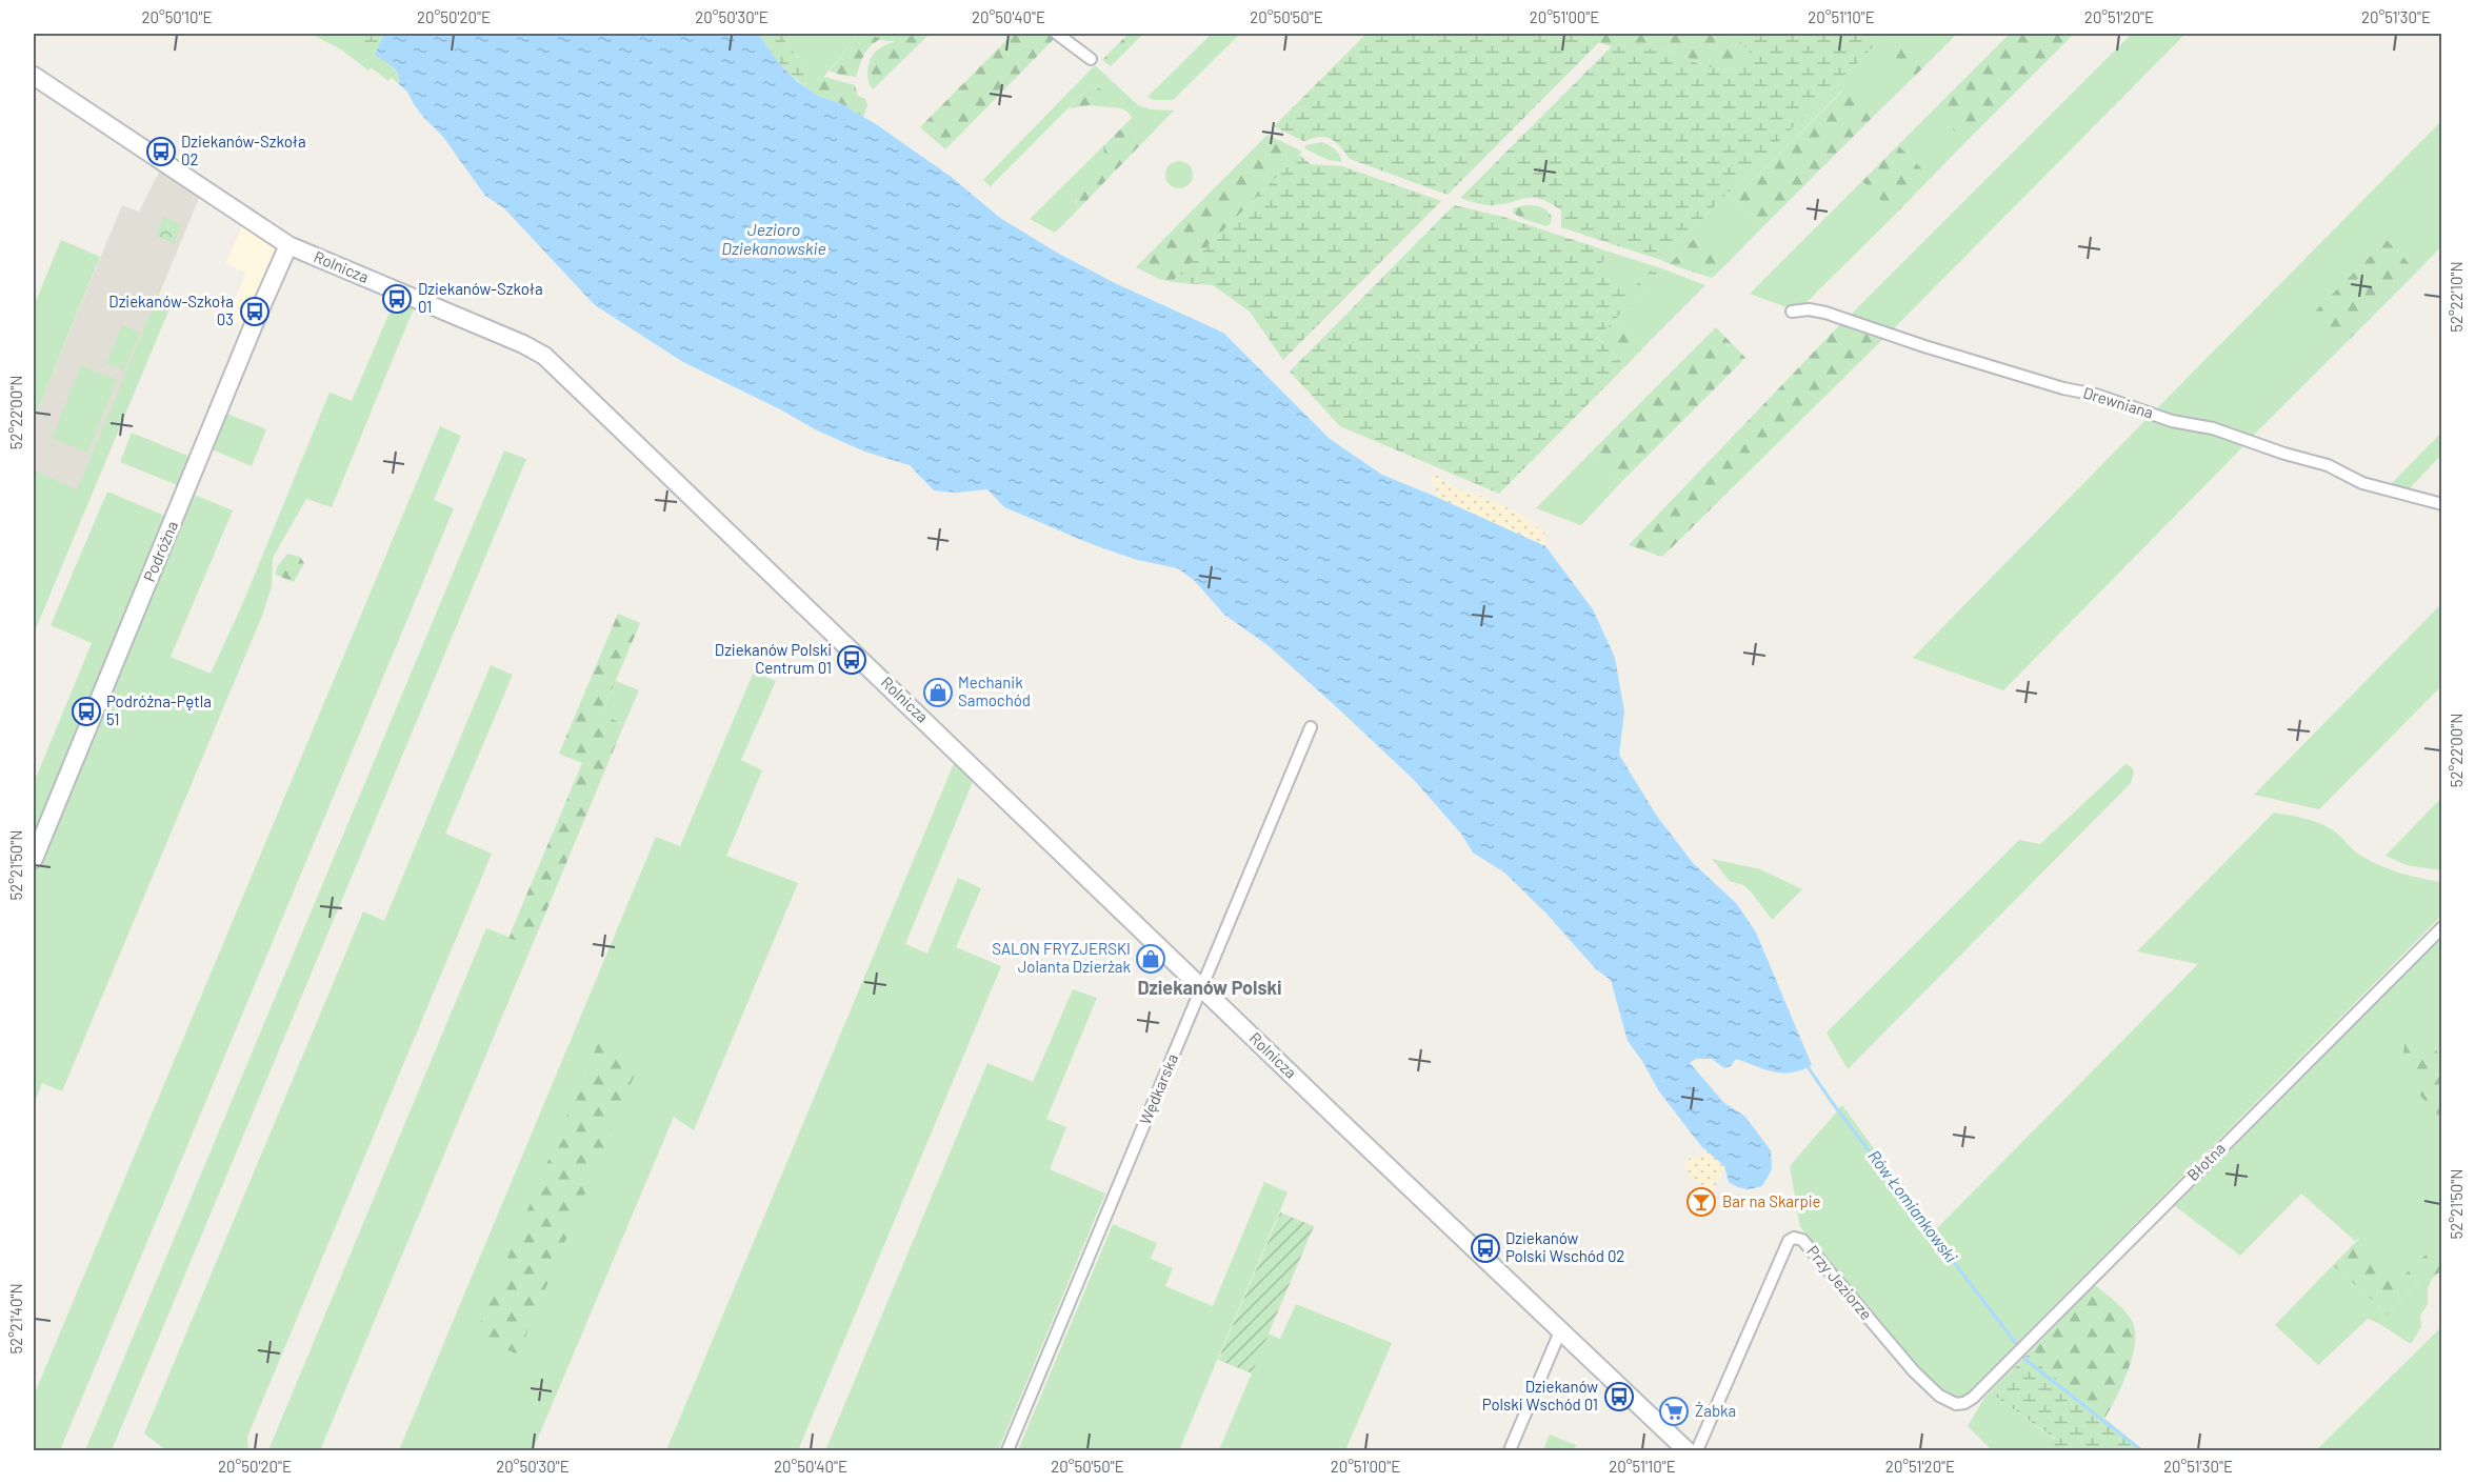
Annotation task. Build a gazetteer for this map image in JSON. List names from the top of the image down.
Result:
{
  "streets": {
    "street": [
      "Rolnicza",
      "Drewniana",
      "Podróżna",
      "Wędkarska",
      "Błotna",
      "Przy Jeziorze"
    ]
  },
  "crossings": [
    ["Rolnicza", "Podróżna"],
    ["Rolnicza", "Wędkarska"],
    ["Błotna", "Przy Jeziorze"]
  ],
  "districts": ["Dziekanów Polski"],
  "water": ["Jezioro Dziekanowskie", "Rów Łomiankowski"],
  "places": {
    "bus stop": [
      "Dziekanów-Szkoła 02",
      "Dziekanów-Szkoła 01",
      "Dziekanów-Szkoła 03",
      "Dziekanów Polski Centrum 01",
      "Podróżna-Pętla 51",
      "Dziekanów Polski Wschód 02",
      "Dziekanów Polski Wschód 01"
    ],
    "shop": ["Mechanik Samochód", "SALON FRYZJERSKI Jolanta Dzierżak"],
    "bar": ["Bar na Skarpie"],
    "supermarket": ["Żabka"]
  },
  "coordinates": [
    "20°50'10\"E",
    "20°50'20\"E",
    "20°50'30\"E",
    "20°50'40\"E",
    "20°50'50\"E",
    "20°51'00\"E",
    "20°51'10\"E",
    "20°51'20\"E",
    "20°51'30\"E",
    "52°22'10\"N",
    "52°22'00\"N",
    "52°21'50\"N",
    "52°21'40\"N"
  ]
}
